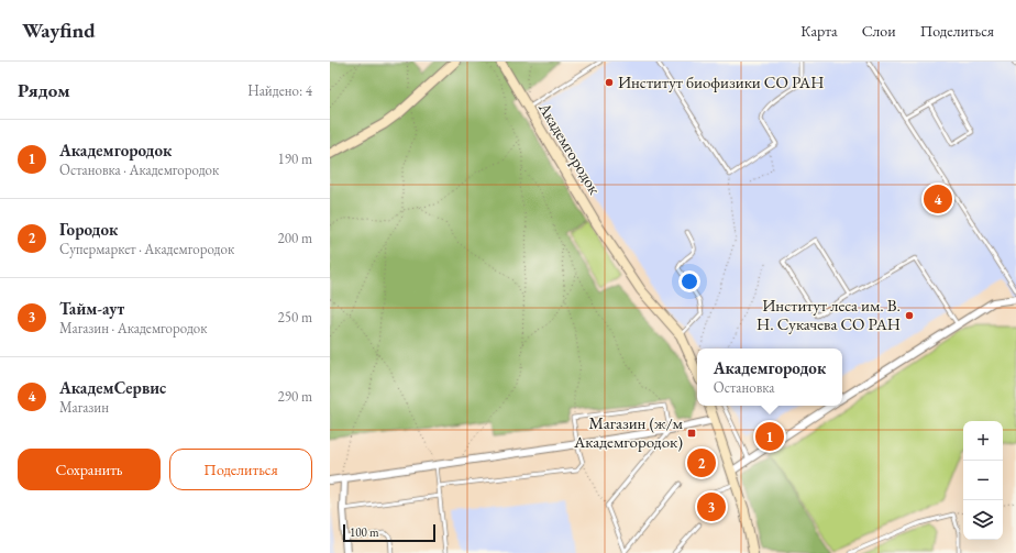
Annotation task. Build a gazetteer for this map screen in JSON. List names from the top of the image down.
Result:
{
  "streets": {
    "street": ["Академгородок"]
  },
  "places": {
    "other": ["Институт биофизики СО РАН", "Институт леса им. В. Н. Сукачева СО РАН"],
    "transit": ["Магазин (ж/м Академгородок)"]
  },
  "scale_bar": "100 m",
  "page": {
    "header": "Wayfind",
    "nav": ["Карта", "Слои", "Поделиться"],
    "heading": ["Рядом", "Найдено: 4"],
    "list": [
      {
        "mark": "1",
        "name": "Академгородок",
        "note": "Остановка · Академгородок",
        "value": "190 m"
      },
      {
        "mark": "2",
        "name": "Городок",
        "note": "Супермаркет · Академгородок",
        "value": "200 m"
      },
      {
        "mark": "3",
        "name": "Тайм-аут",
        "note": "Магазин · Академгородок",
        "value": "250 m"
      },
      {
        "mark": "4",
        "name": "АкадемСервис",
        "note": "Магазин",
        "value": "290 m"
      }
    ],
    "pins": [
      "4",
      "1",
      "2",
      "3"
    ],
    "popup": ["Академгородок", "Остановка"],
    "map_buttons": ["+", "−"],
    "buttons": ["Сохранить", "Поделиться"],
    "scale": "100 m"
  }
}
